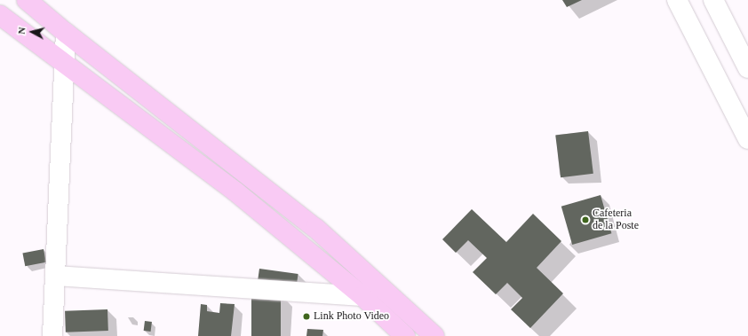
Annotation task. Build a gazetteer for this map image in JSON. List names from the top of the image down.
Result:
{
  "places": ["Cafeteria de la Poste", "Link Photo Video"],
  "north": "left"
}
